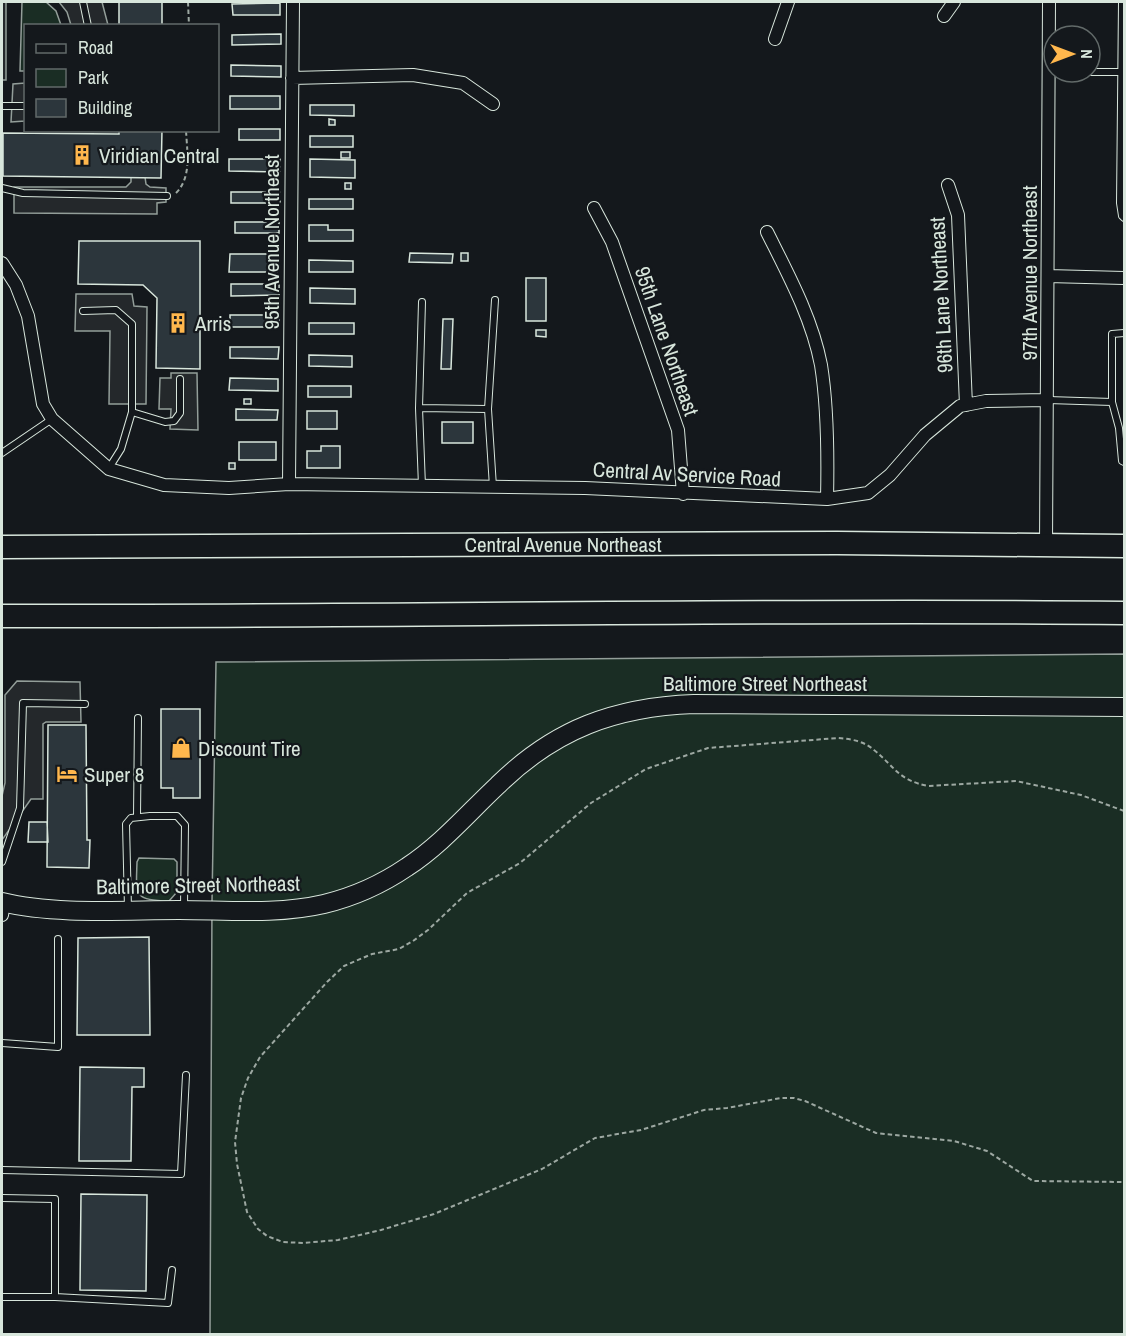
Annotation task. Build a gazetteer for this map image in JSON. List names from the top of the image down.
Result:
{
  "streets": {
    "highway": ["Central Avenue Northeast"],
    "street": [
      "95th Avenue Northeast",
      "97th Avenue Northeast",
      "96th Lane Northeast",
      "95th Lane Northeast",
      "Central Av Service Road",
      "Baltimore Street Northeast"
    ]
  },
  "crossings": [
    ["95th Avenue Northeast", "Central Av Service Road"],
    ["97th Avenue Northeast", "Central Av Service Road"],
    ["97th Avenue Northeast", "Central Avenue Northeast"],
    ["96th Lane Northeast", "Central Av Service Road"],
    ["95th Lane Northeast", "Central Av Service Road"]
  ],
  "places": {
    "building": ["Viridian Central", "Arris"],
    "shop": ["Discount Tire"],
    "hotel": ["Super 8"]
  },
  "legend": ["Road", "Park", "Building"],
  "north": "right"
}
